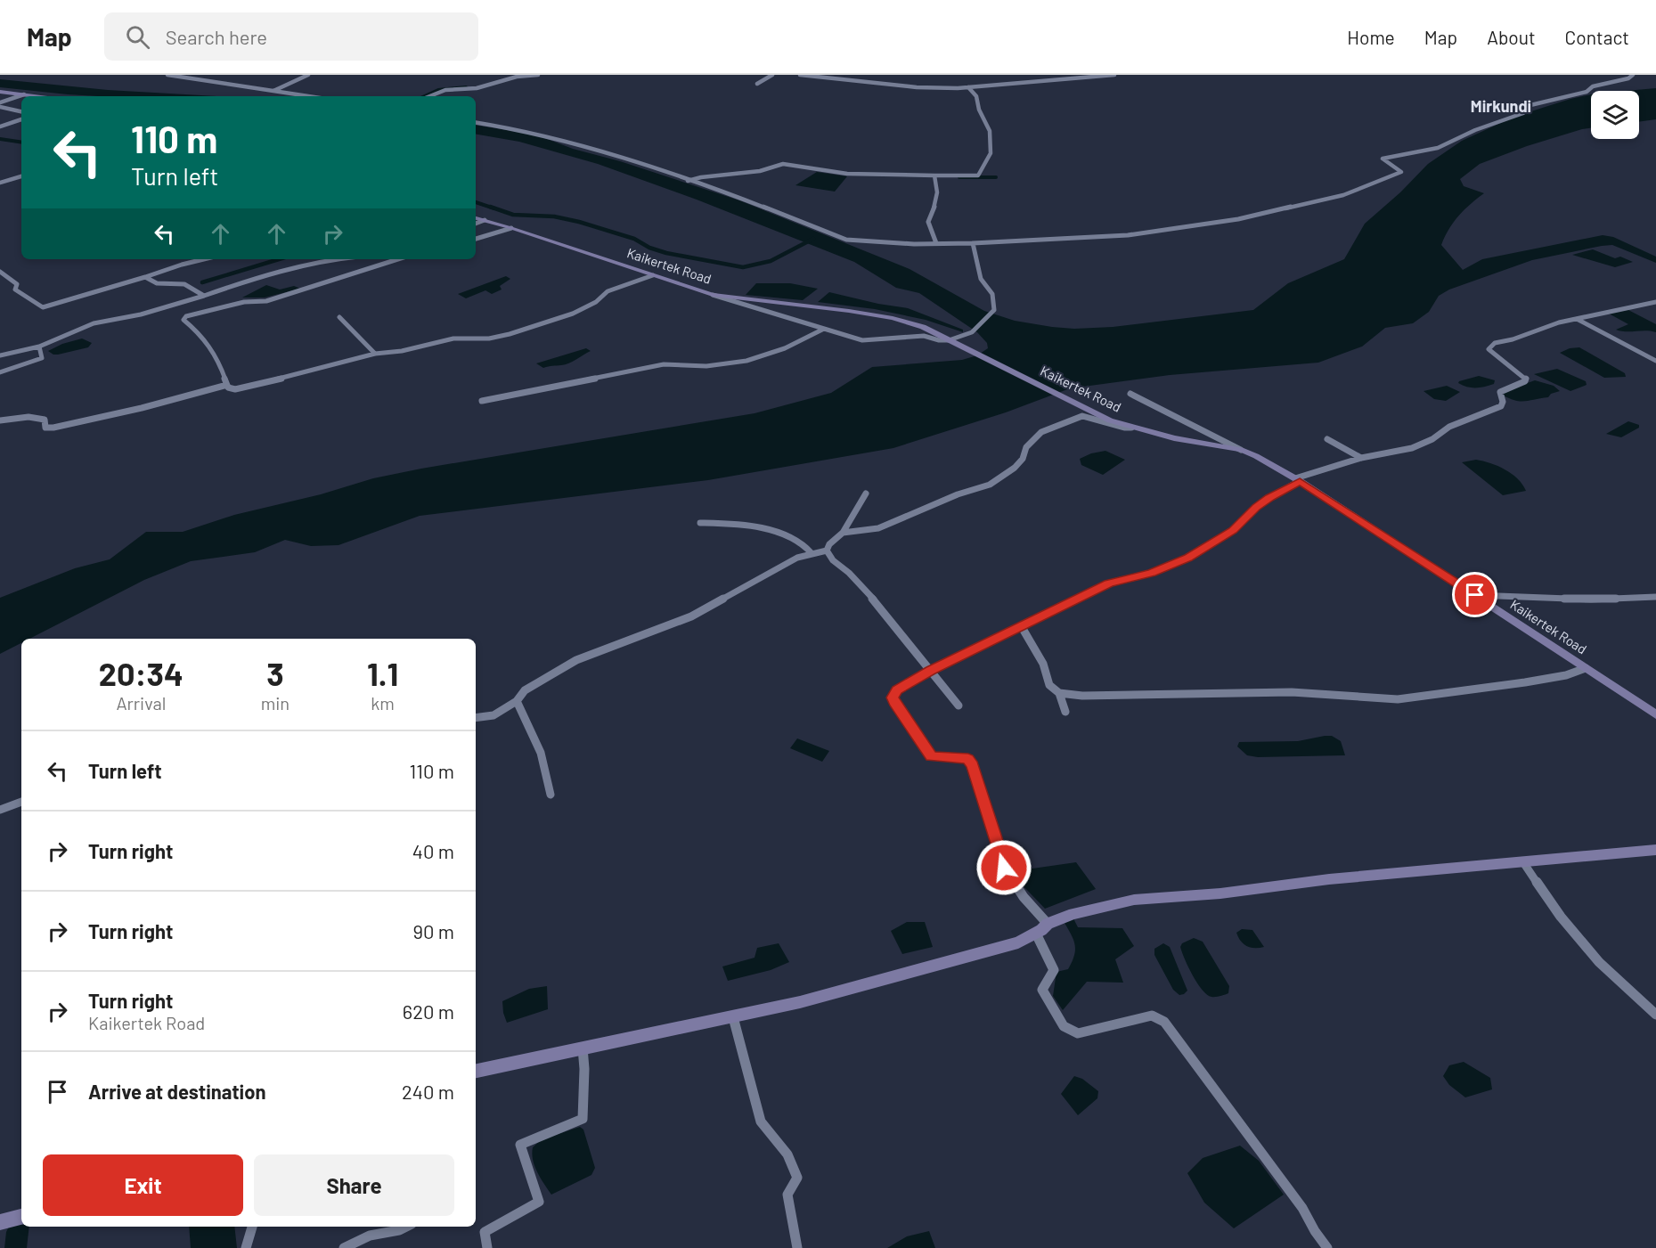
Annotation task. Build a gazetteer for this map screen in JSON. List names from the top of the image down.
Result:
{
  "streets": {
    "main road": ["Kaikertek Road"]
  },
  "districts": ["Mirkundi"],
  "page": {
    "header": "Map",
    "search": "Search here",
    "nav": [
      "Home",
      "Map",
      "About",
      "Contact"
    ],
    "turn": ["110 m", "Turn left"],
    "eta": [
      "20:34",
      "Arrival",
      "3",
      "min",
      "1.1",
      "km"
    ],
    "list": [
      {
        "name": "Turn left",
        "value": "110 m"
      },
      {
        "name": "Turn right",
        "value": "40 m"
      },
      {
        "name": "Turn right",
        "value": "90 m"
      },
      {
        "name": "Turn right",
        "note": "Kaikertek Road",
        "value": "620 m"
      },
      {
        "name": "Arrive at destination",
        "value": "240 m"
      }
    ],
    "buttons": ["Exit", "Share"]
  }
}
